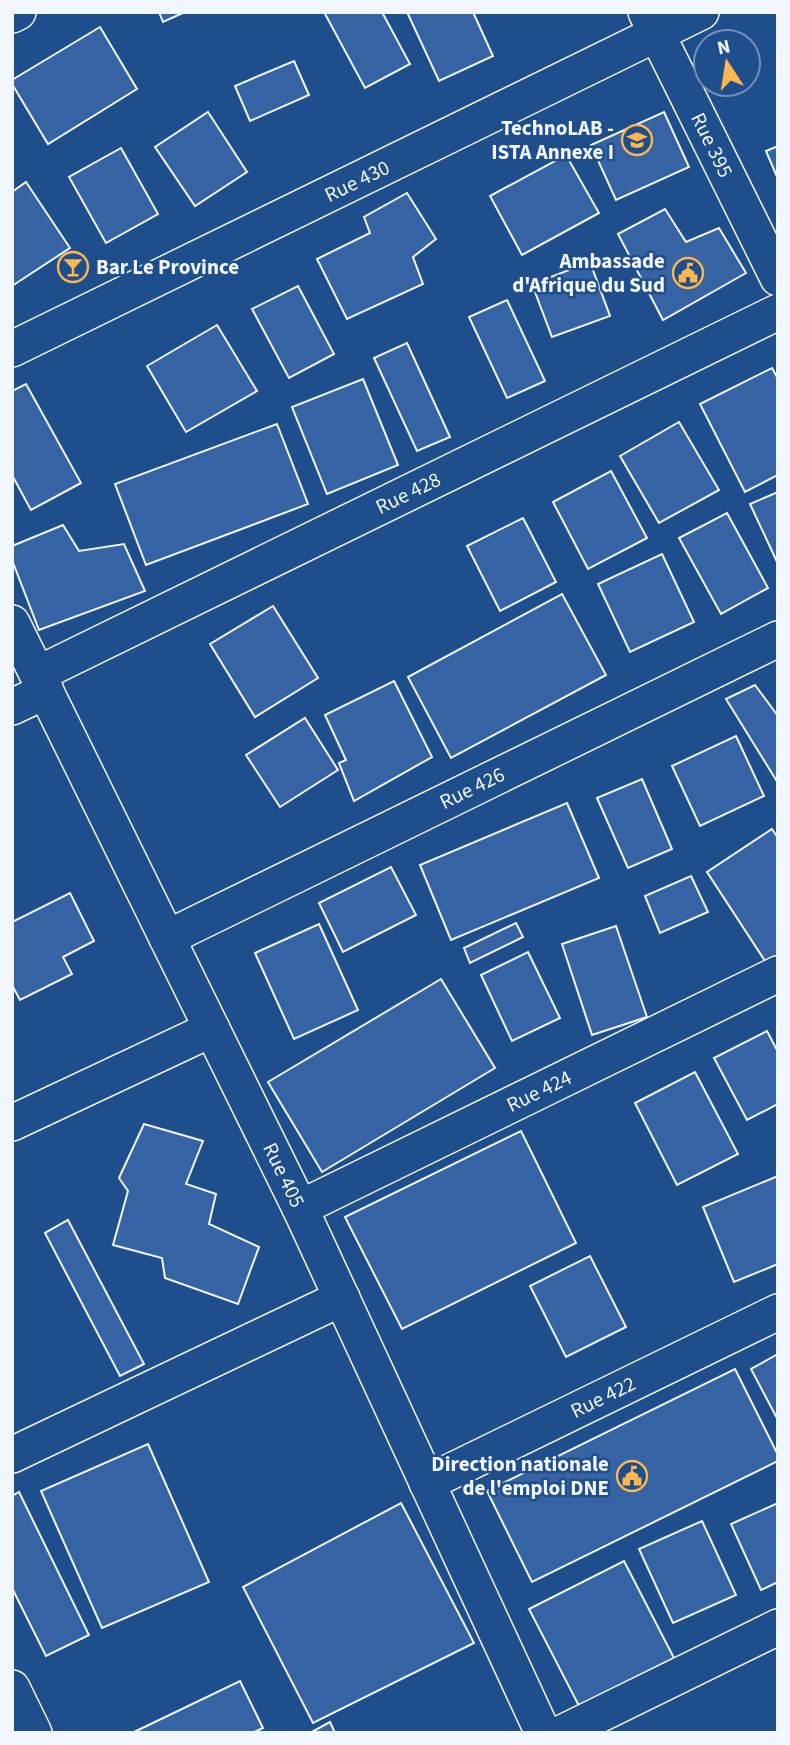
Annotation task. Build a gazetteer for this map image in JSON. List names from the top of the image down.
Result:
{
  "streets": {
    "street": [
      "Rue 395",
      "Rue 430",
      "Rue 428",
      "Rue 426",
      "Rue 424",
      "Rue 405",
      "Rue 422"
    ]
  },
  "crossings": [
    ["Rue 395", "Rue 430"],
    ["Rue 428", "Rue 405"],
    ["Rue 426", "Rue 405"],
    ["Rue 424", "Rue 405"],
    ["Rue 405", "Rue 422"]
  ],
  "places": {
    "school or university": ["TechnoLAB - ISTA Annexe I"],
    "bar": ["Bar Le Province"],
    "public building": ["Ambassade d'Afrique du Sud", "Direction nationale de l'emploi DNE"]
  },
  "north": "top"
}
